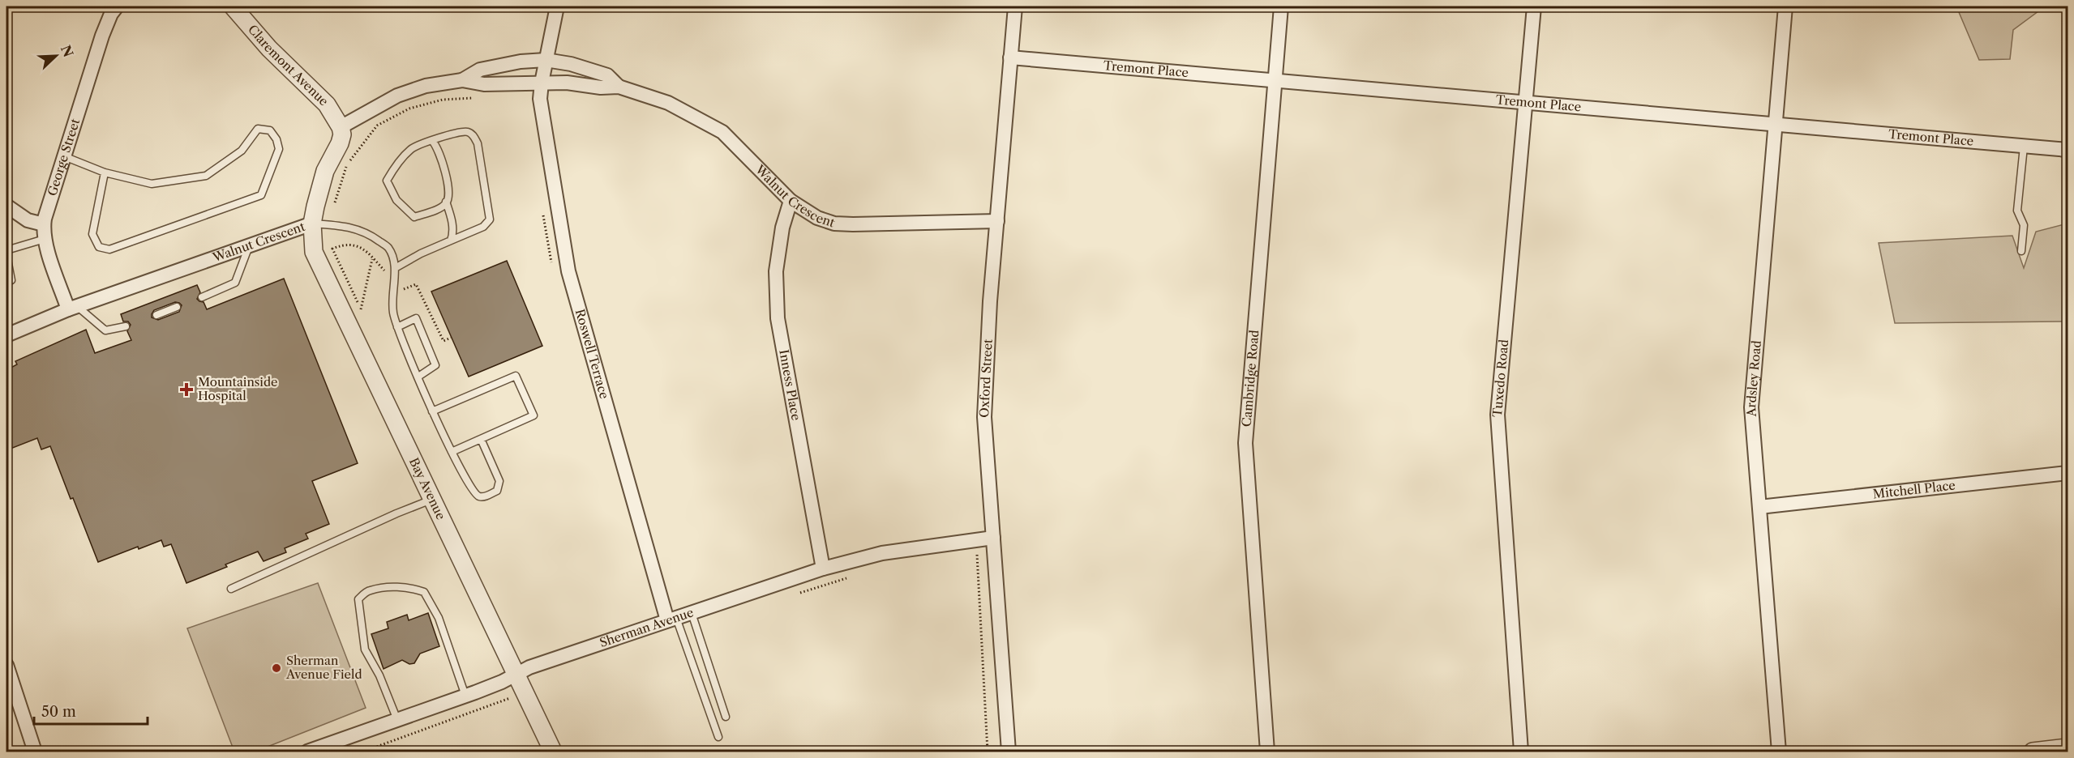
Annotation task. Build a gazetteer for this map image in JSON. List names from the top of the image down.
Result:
{
  "streets": {
    "street": [
      "Claremont Avenue",
      "Tremont Place",
      "George Street",
      "Walnut Crescent",
      "Roswell Terrace",
      "Oxford Street",
      "Cambridge Road",
      "Tuxedo Road",
      "Ardsley Road",
      "Inness Place",
      "Bay Avenue",
      "Mitchell Place",
      "Sherman Avenue"
    ]
  },
  "crossings": [
    ["Claremont Avenue", "Walnut Crescent"],
    ["Tremont Place", "Oxford Street"],
    ["Tremont Place", "Cambridge Road"],
    ["Tremont Place", "Tuxedo Road"],
    ["Tremont Place", "Ardsley Road"],
    ["George Street", "Walnut Crescent"],
    ["Walnut Crescent", "Roswell Terrace"],
    ["Walnut Crescent", "Oxford Street"],
    ["Walnut Crescent", "Inness Place"],
    ["Walnut Crescent", "Bay Avenue"],
    ["Roswell Terrace", "Sherman Avenue"],
    ["Oxford Street", "Sherman Avenue"],
    ["Ardsley Road", "Mitchell Place"],
    ["Inness Place", "Sherman Avenue"],
    ["Bay Avenue", "Sherman Avenue"]
  ],
  "places": {
    "health": ["Mountainside Hospital"],
    "other": ["Sherman Avenue Field"]
  },
  "scale_bar": "50 m",
  "north": "top right"
}
